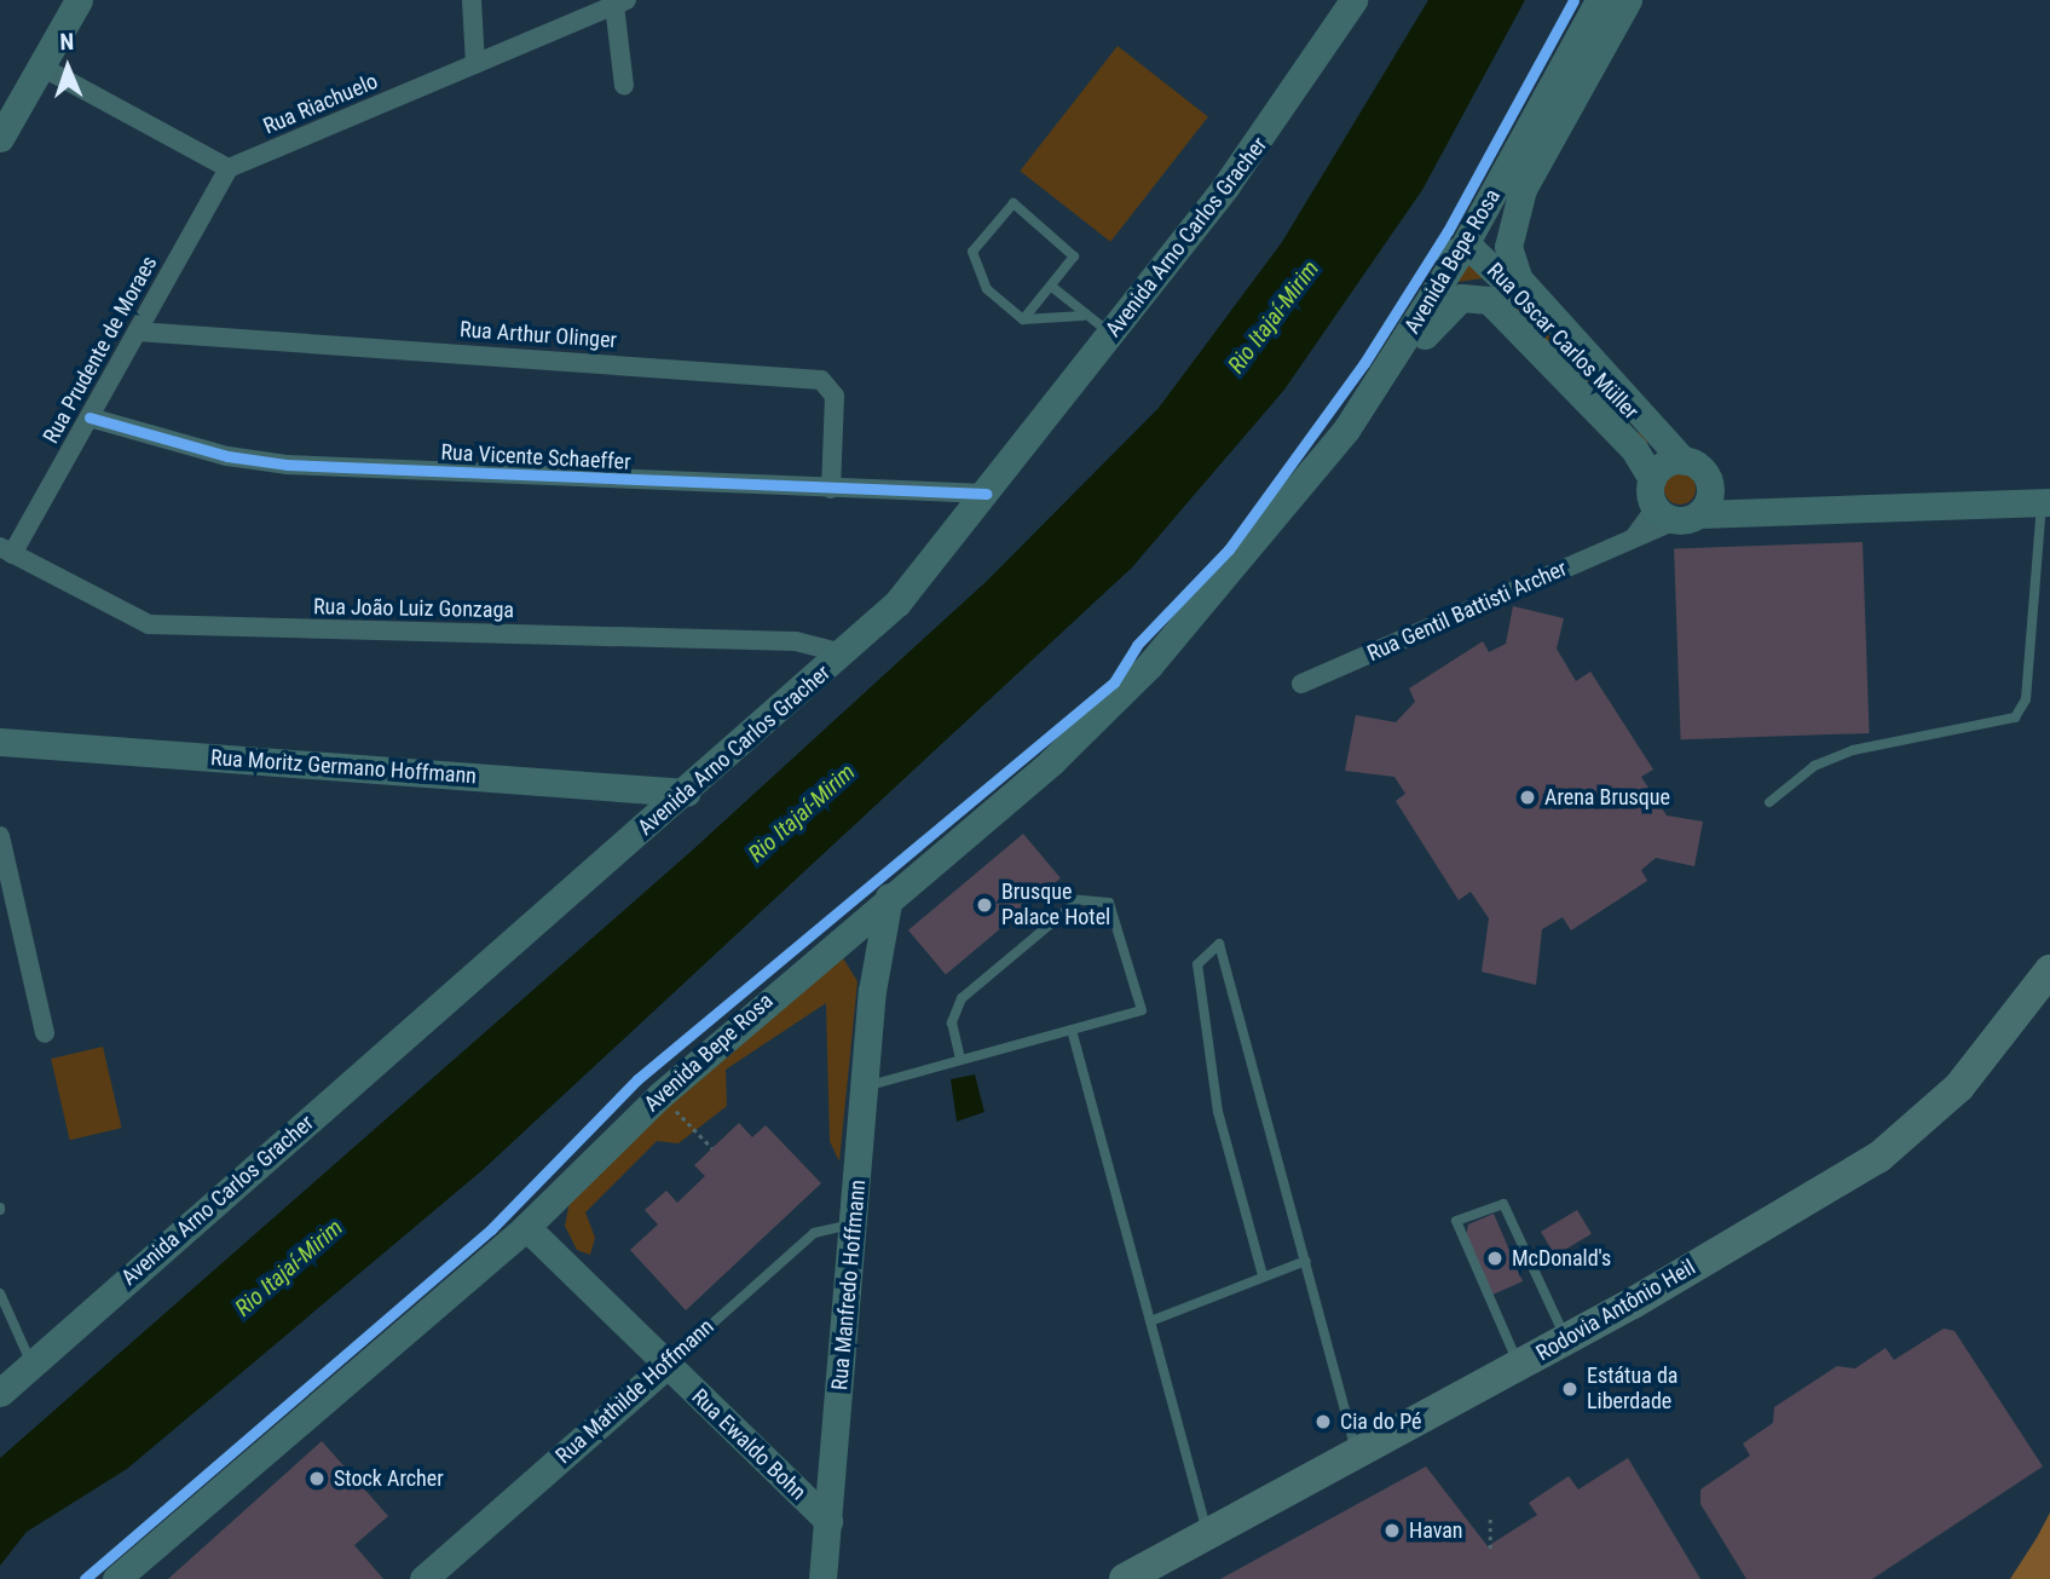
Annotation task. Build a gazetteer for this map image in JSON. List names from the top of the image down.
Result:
{
  "streets": {
    "main road": [
      "Avenida Arno Carlos Gracher",
      "Avenida Bepe Rosa",
      "Rua Oscar Carlos Müller",
      "Rua Moritz Germano Hoffmann",
      "Rua Manfredo Hoffmann",
      "Rodovia Antônio Heil",
      "Rua Mathilde Hoffmann",
      "Rua Ewaldo Bohn"
    ],
    "street": [
      "Rua Riachuelo",
      "Rua Arthur Olinger",
      "Rua Prudente de Moraes",
      "Rua Vicente Schaeffer",
      "Rua João Luiz Gonzaga",
      "Rua Gentil Battisti Archer"
    ]
  },
  "crossings": [
    ["Rua Riachuelo", "Rua Prudente de Moraes"],
    ["Avenida Arno Carlos Gracher", "Rua Vicente Schaeffer"],
    ["Avenida Arno Carlos Gracher", "Rua João Luiz Gonzaga"],
    ["Avenida Arno Carlos Gracher", "Rua Moritz Germano Hoffmann"],
    ["Avenida Bepe Rosa", "Rua Oscar Carlos Müller"],
    ["Avenida Bepe Rosa", "Rua Manfredo Hoffmann"],
    ["Avenida Bepe Rosa", "Rua Ewaldo Bohn"],
    ["Rua Arthur Olinger", "Rua Prudente de Moraes"],
    ["Rua Arthur Olinger", "Rua Vicente Schaeffer"],
    ["Rua Prudente de Moraes", "Rua Vicente Schaeffer"],
    ["Rua Prudente de Moraes", "Rua João Luiz Gonzaga"],
    ["Rua Manfredo Hoffmann", "Rua Mathilde Hoffmann"],
    ["Rua Manfredo Hoffmann", "Rua Ewaldo Bohn"],
    ["Rua Mathilde Hoffmann", "Rua Ewaldo Bohn"]
  ],
  "water": ["Rio Itajaí-Mirim"],
  "places": [
    "Arena Brusque",
    "Brusque Palace Hotel",
    "McDonald's",
    "Estátua da Liberdade",
    "Cia do Pé",
    "Stock Archer",
    "Havan"
  ],
  "north": "top"
}
